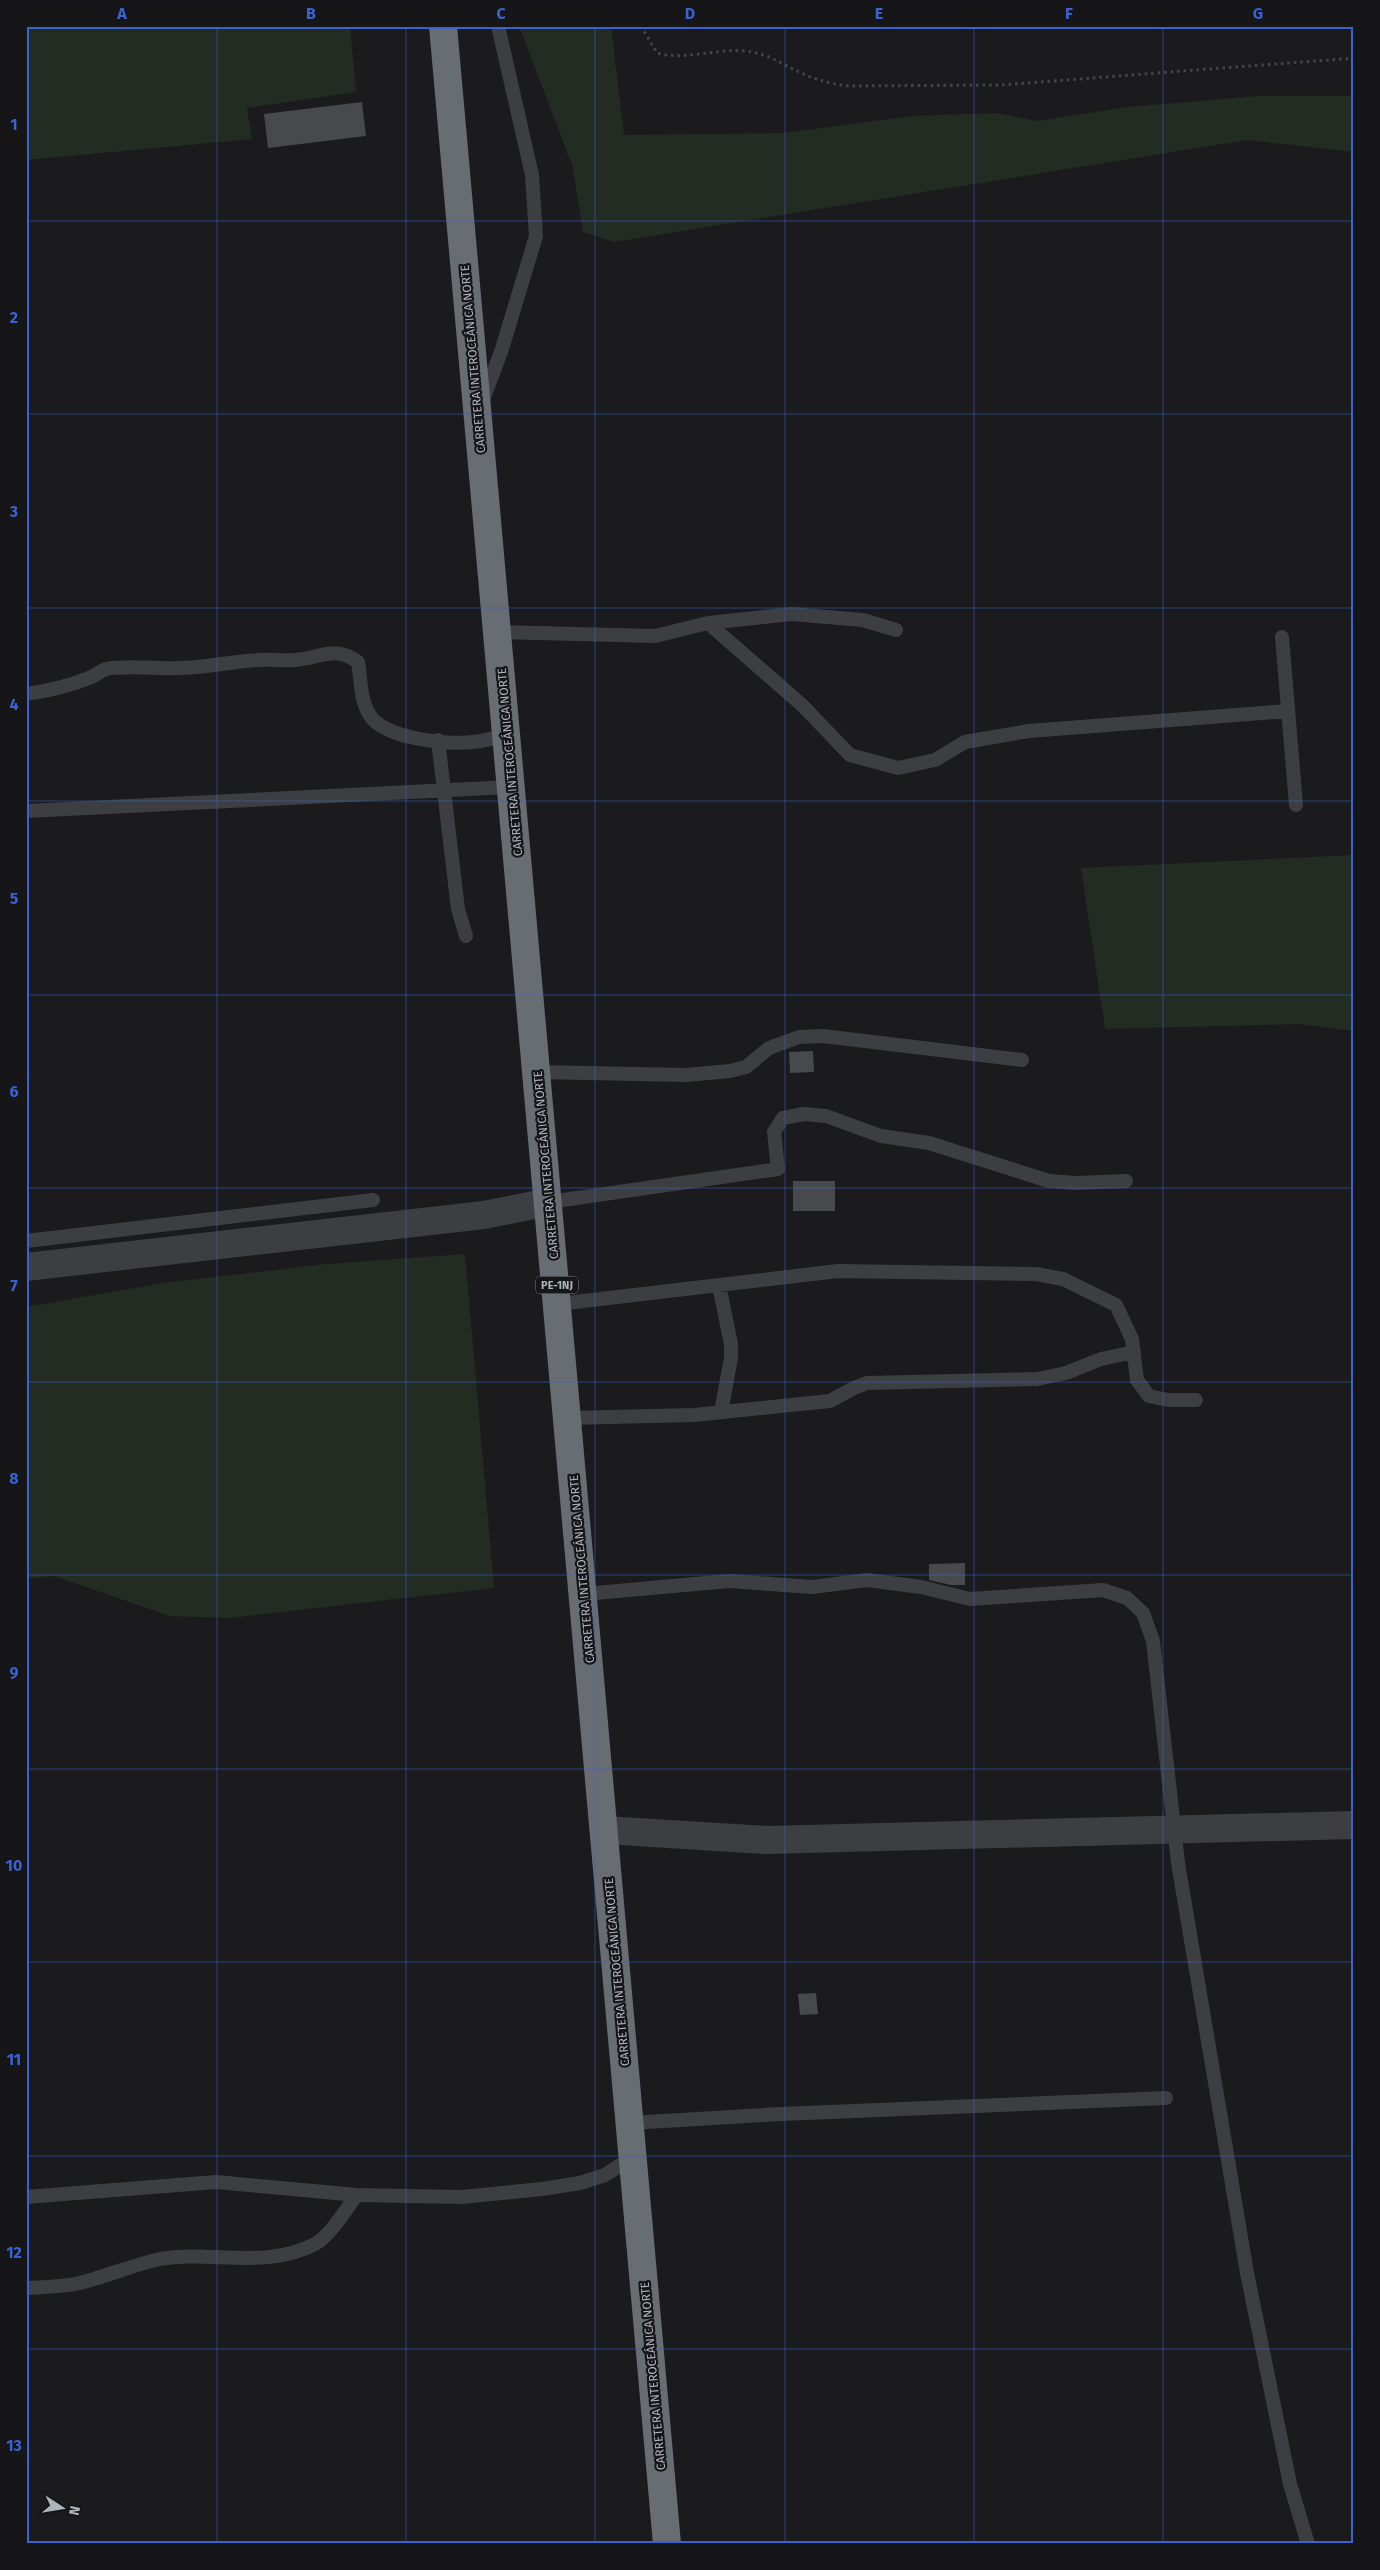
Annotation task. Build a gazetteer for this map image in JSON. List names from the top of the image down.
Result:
{
  "streets": {
    "highway": ["CARRETERA INTEROCEÁNICA NORTE", "PE-1NJ"]
  },
  "north": "right",
  "grid": {
    "columns": [
      "A",
      "B",
      "C",
      "D",
      "E",
      "F",
      "G"
    ],
    "rows": [
      "1",
      "2",
      "3",
      "4",
      "5",
      "6",
      "7",
      "8",
      "9",
      "10",
      "11",
      "12",
      "13"
    ]
  }
}
